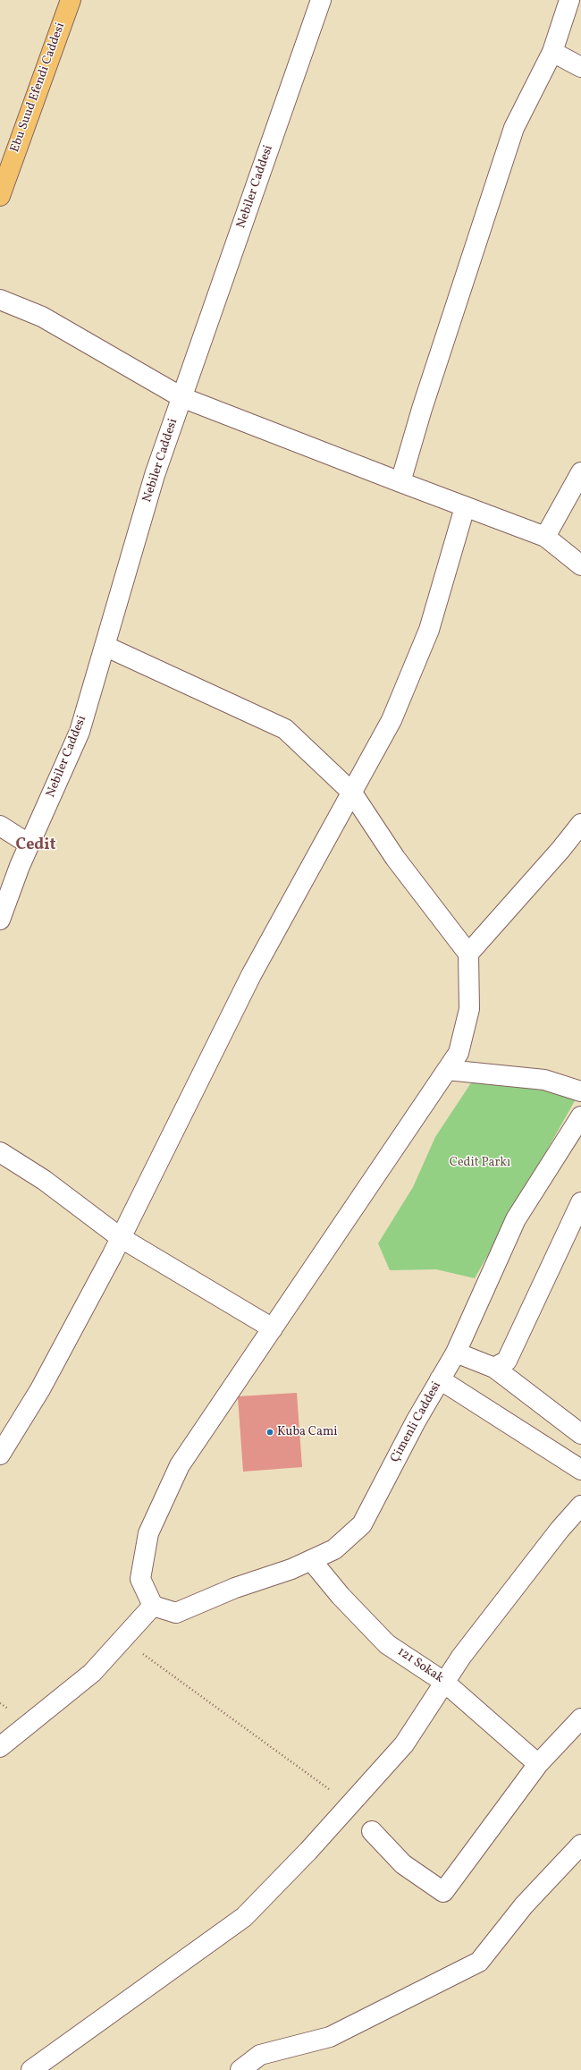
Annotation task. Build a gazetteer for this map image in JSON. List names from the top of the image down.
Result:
{
  "streets": {
    "main road": ["Ebu Suud Efendi Caddesi"],
    "street": ["Nebiler Caddesi", "Çimenli Caddesi", "121 Sokak"]
  },
  "crossings": [
    ["Çimenli Caddesi", "121 Sokak"]
  ],
  "districts": ["Cedit"],
  "parks": ["Cedit Parkı"],
  "places": ["Kuba Cami"]
}
